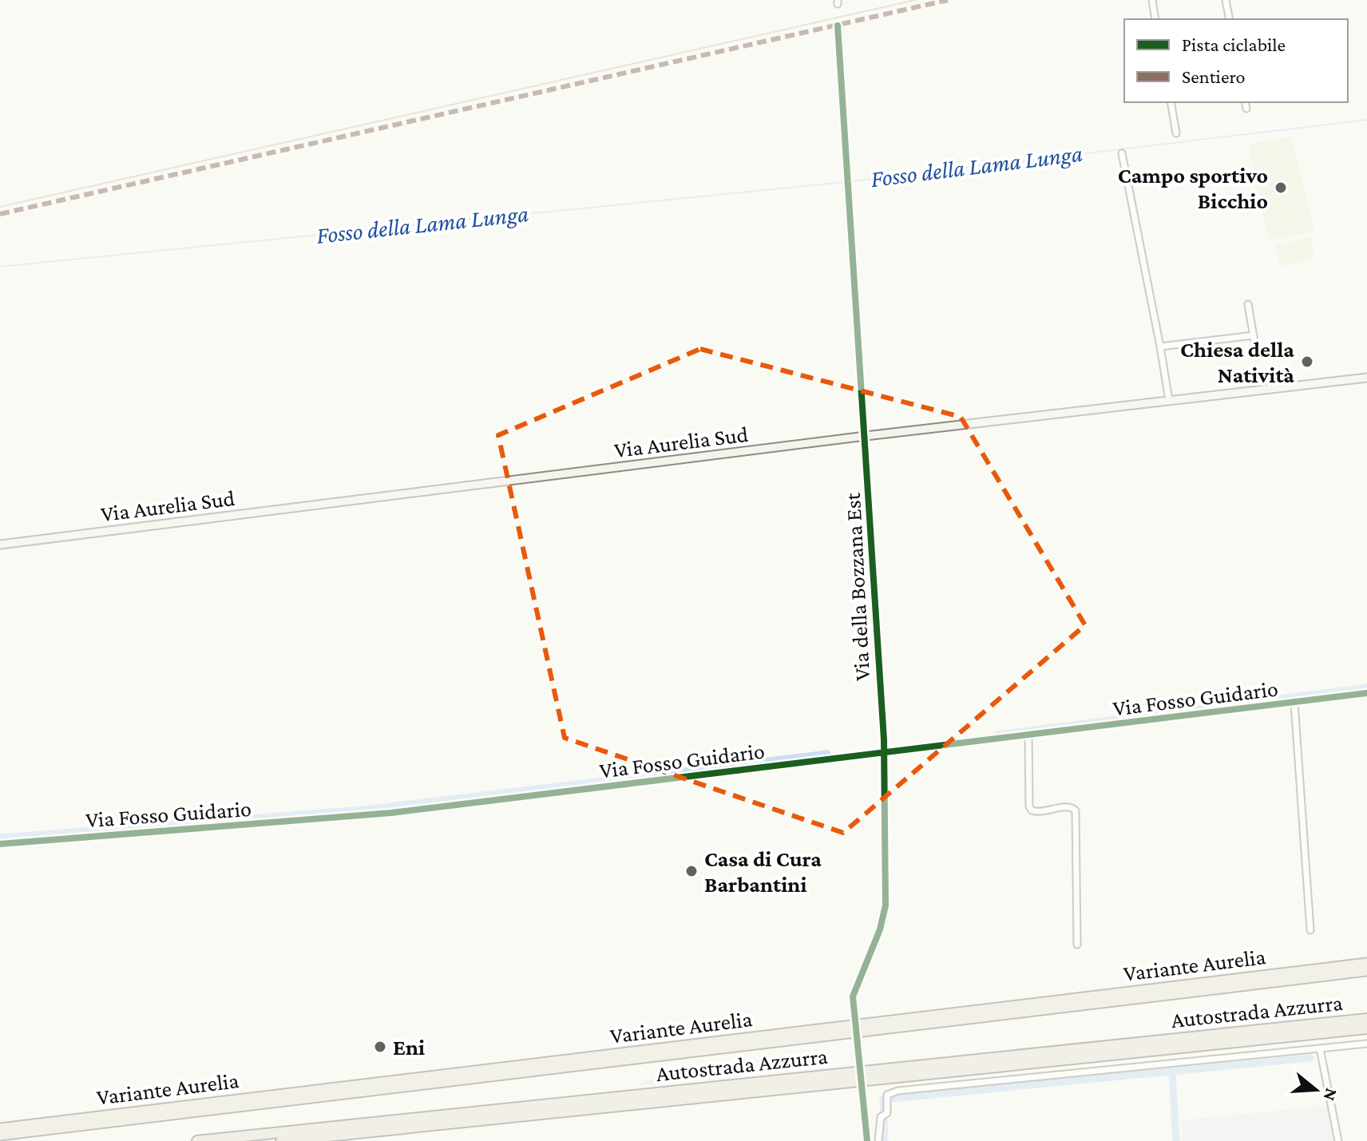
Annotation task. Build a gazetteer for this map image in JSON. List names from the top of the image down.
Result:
{
  "streets": {
    "highway": ["Variante Aurelia", "Autostrada Azzurra"],
    "main road": ["Via Aurelia Sud"],
    "street": ["Via della Bozzana Est", "Via Fosso Guidario"]
  },
  "crossings": [
    ["Via Aurelia Sud", "Via della Bozzana Est"],
    ["Via della Bozzana Est", "Via Fosso Guidario"]
  ],
  "water": ["Fosso della Lama Lunga"],
  "places": [
    "Campo sportivo Bicchio",
    "Chiesa della Natività",
    "Casa di Cura Barbantini",
    "Eni"
  ],
  "legend": ["Pista ciclabile", "Sentiero"],
  "north": "right"
}
